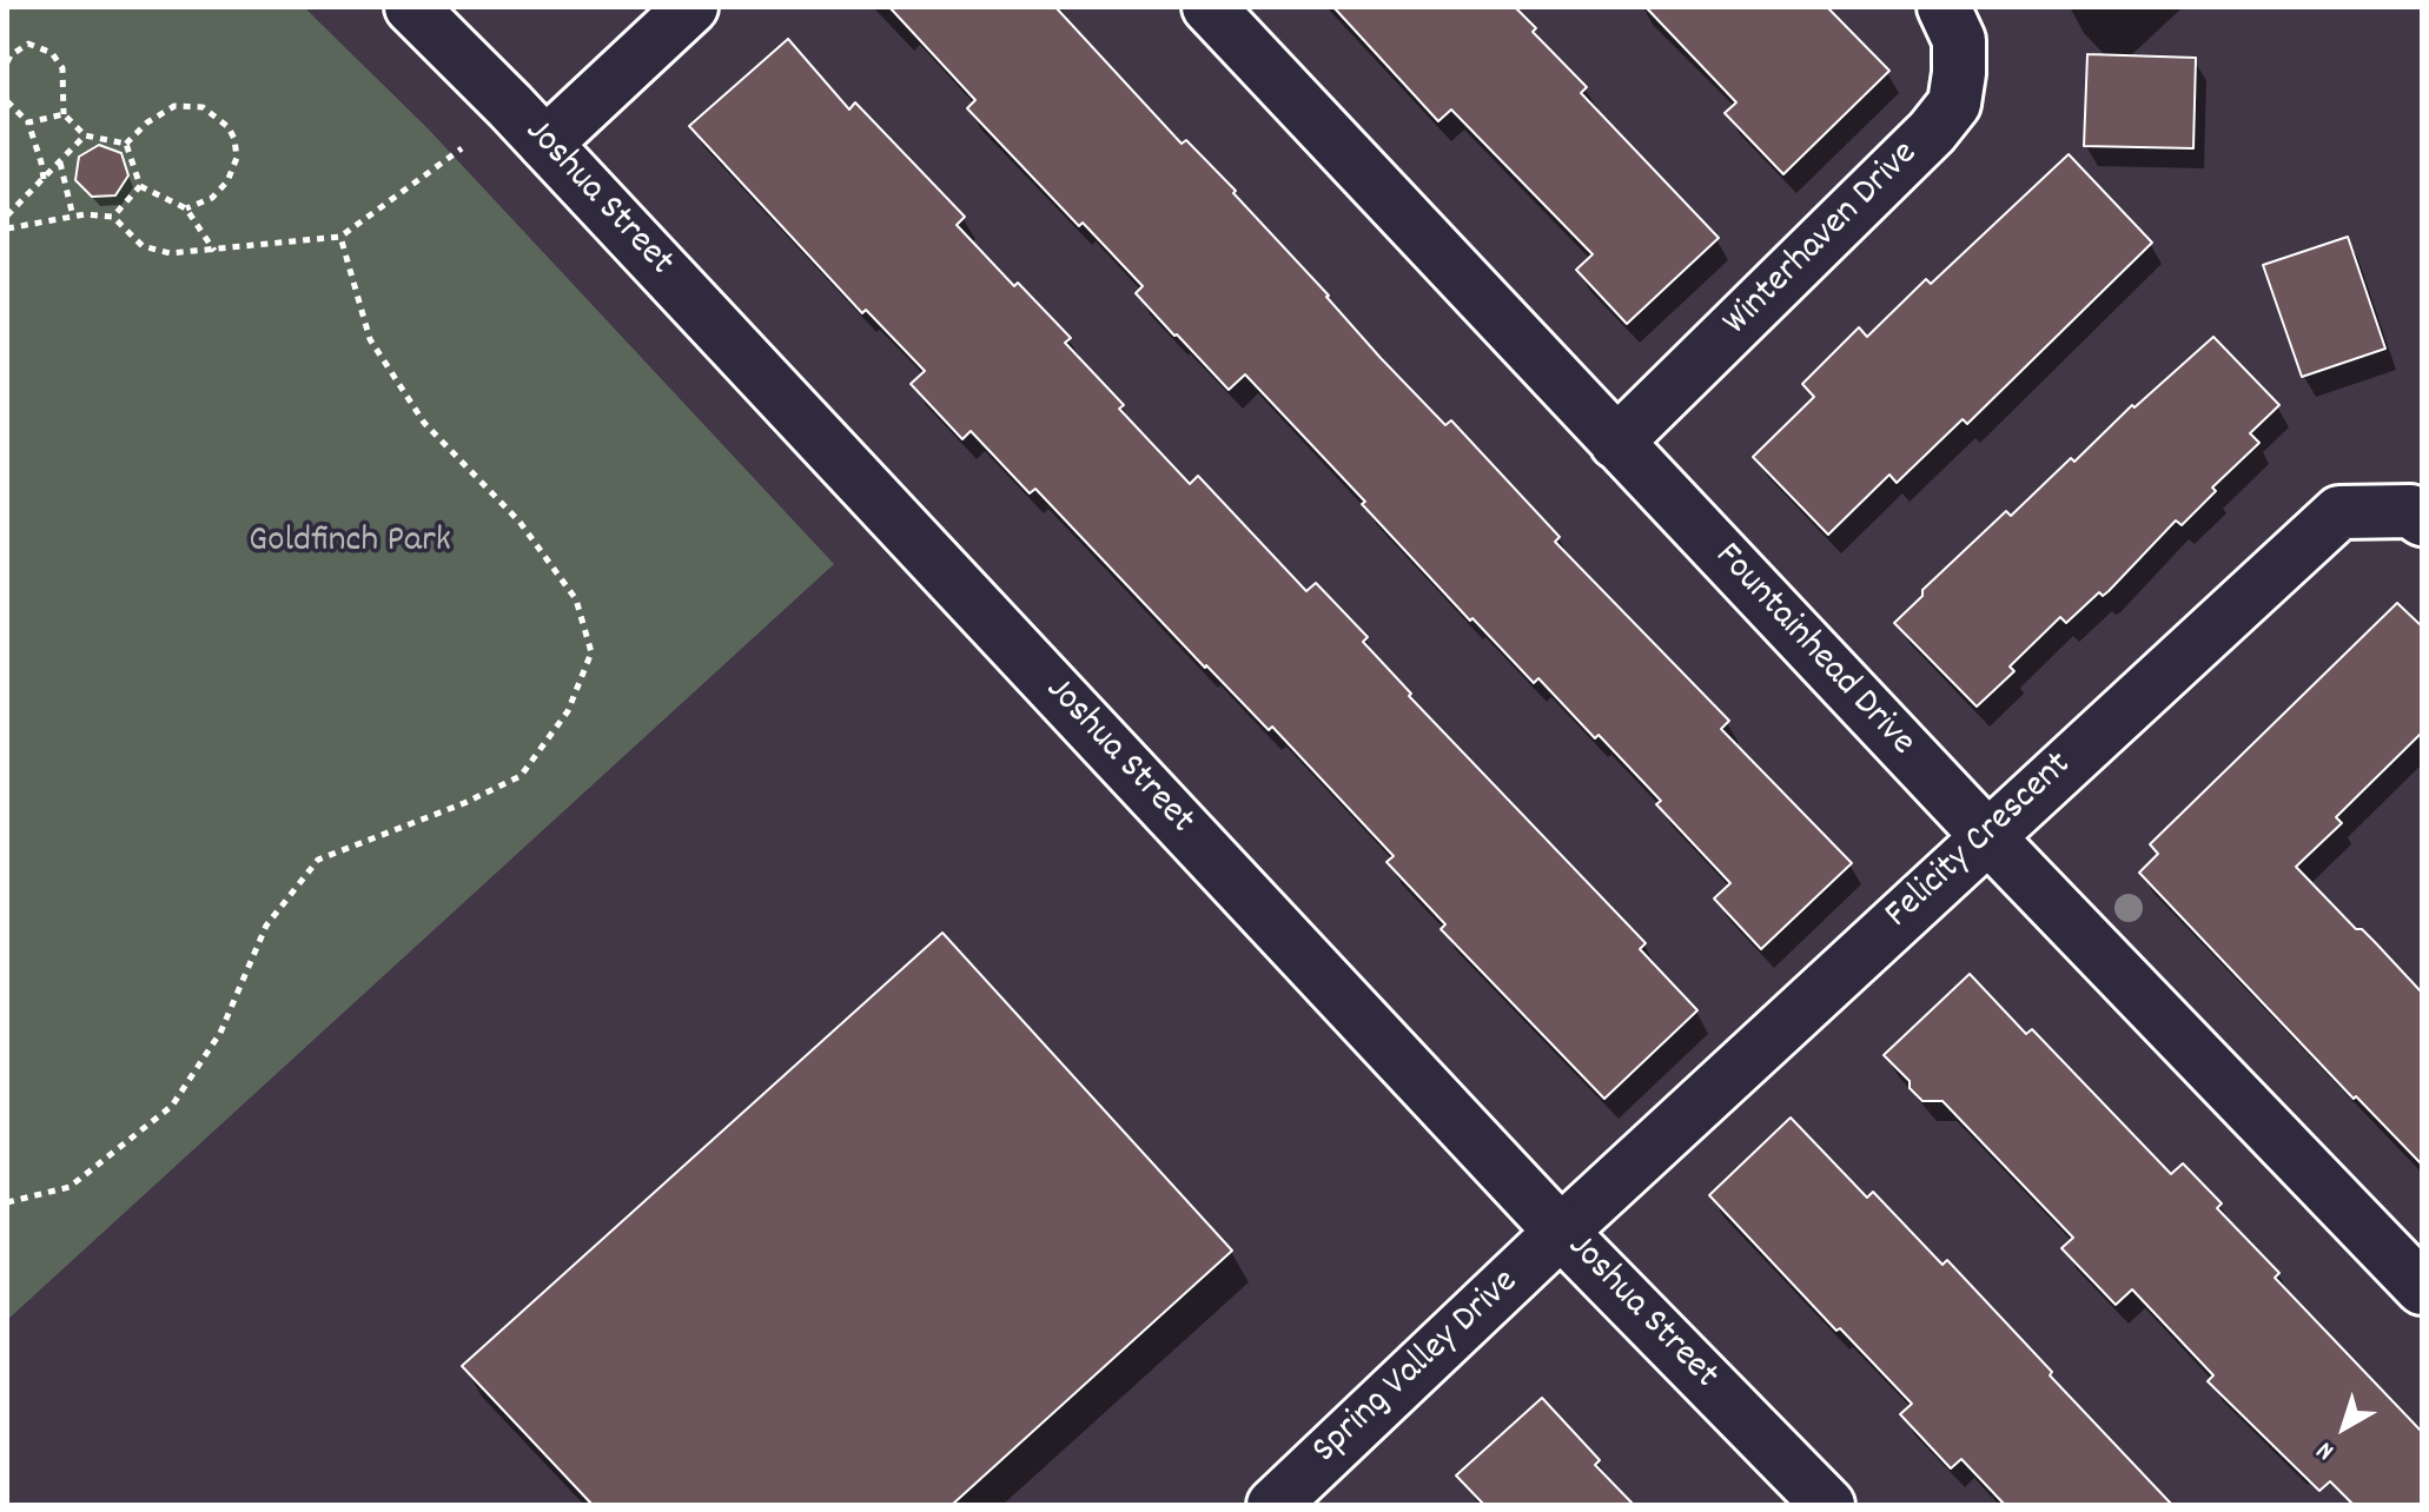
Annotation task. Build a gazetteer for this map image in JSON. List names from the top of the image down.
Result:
{
  "streets": {
    "street": [
      "Joshua Street",
      "Winterhaven Drive",
      "Fountainhead Drive",
      "Felicity Crescent",
      "Spring Valley Drive"
    ]
  },
  "crossings": [
    ["Joshua Street", "Felicity Crescent"],
    ["Joshua Street", "Spring Valley Drive"],
    ["Winterhaven Drive", "Fountainhead Drive"],
    ["Fountainhead Drive", "Felicity Crescent"],
    ["Felicity Crescent", "Spring Valley Drive"]
  ],
  "parks": ["Goldfinch Park"],
  "north": "bottom left"
}
